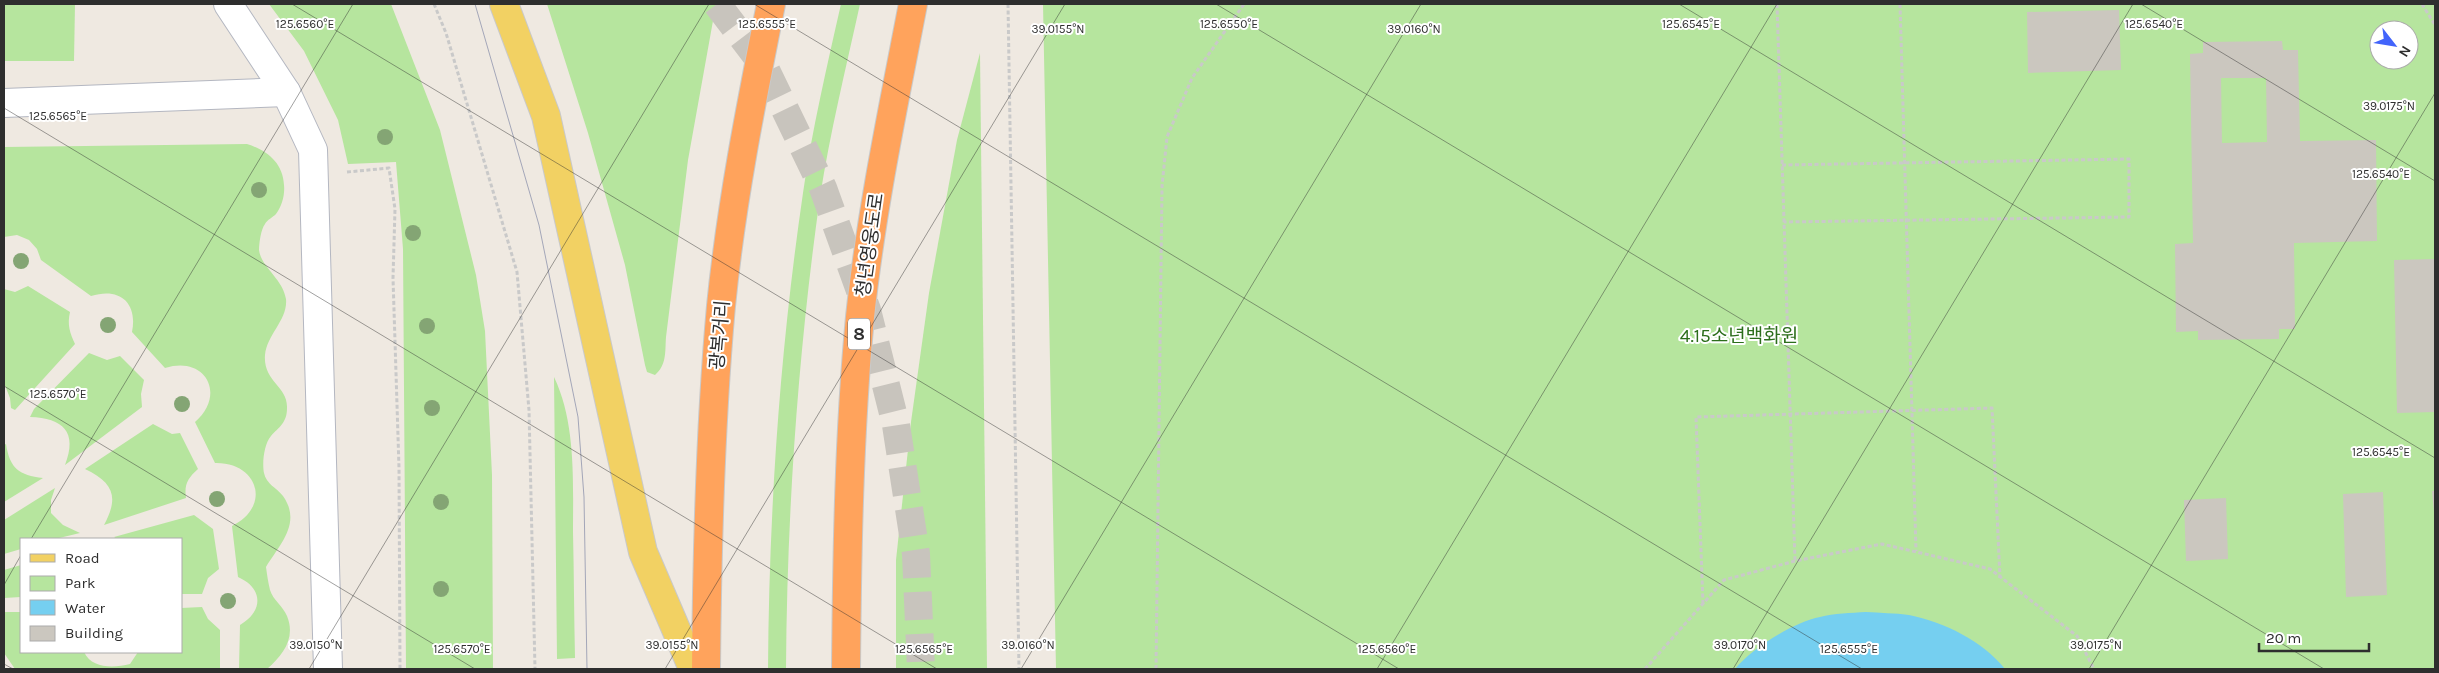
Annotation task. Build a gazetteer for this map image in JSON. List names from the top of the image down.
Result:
{
  "streets": {
    "highway": ["청년영웅도로", "8", "광복거리"]
  },
  "parks": ["4.15소년백화원"],
  "legend": [
    "Road",
    "Park",
    "Water",
    "Building"
  ],
  "scale_bar": "20 m",
  "north": "bottom right",
  "coordinates": [
    "125.6560°E",
    "125.6555°E",
    "125.6550°E",
    "125.6545°E",
    "125.6540°E",
    "39.0155°N",
    "39.0160°N",
    "39.0175°N",
    "125.6565°E",
    "125.6570°E",
    "39.0150°N",
    "39.0170°N"
  ]
}
